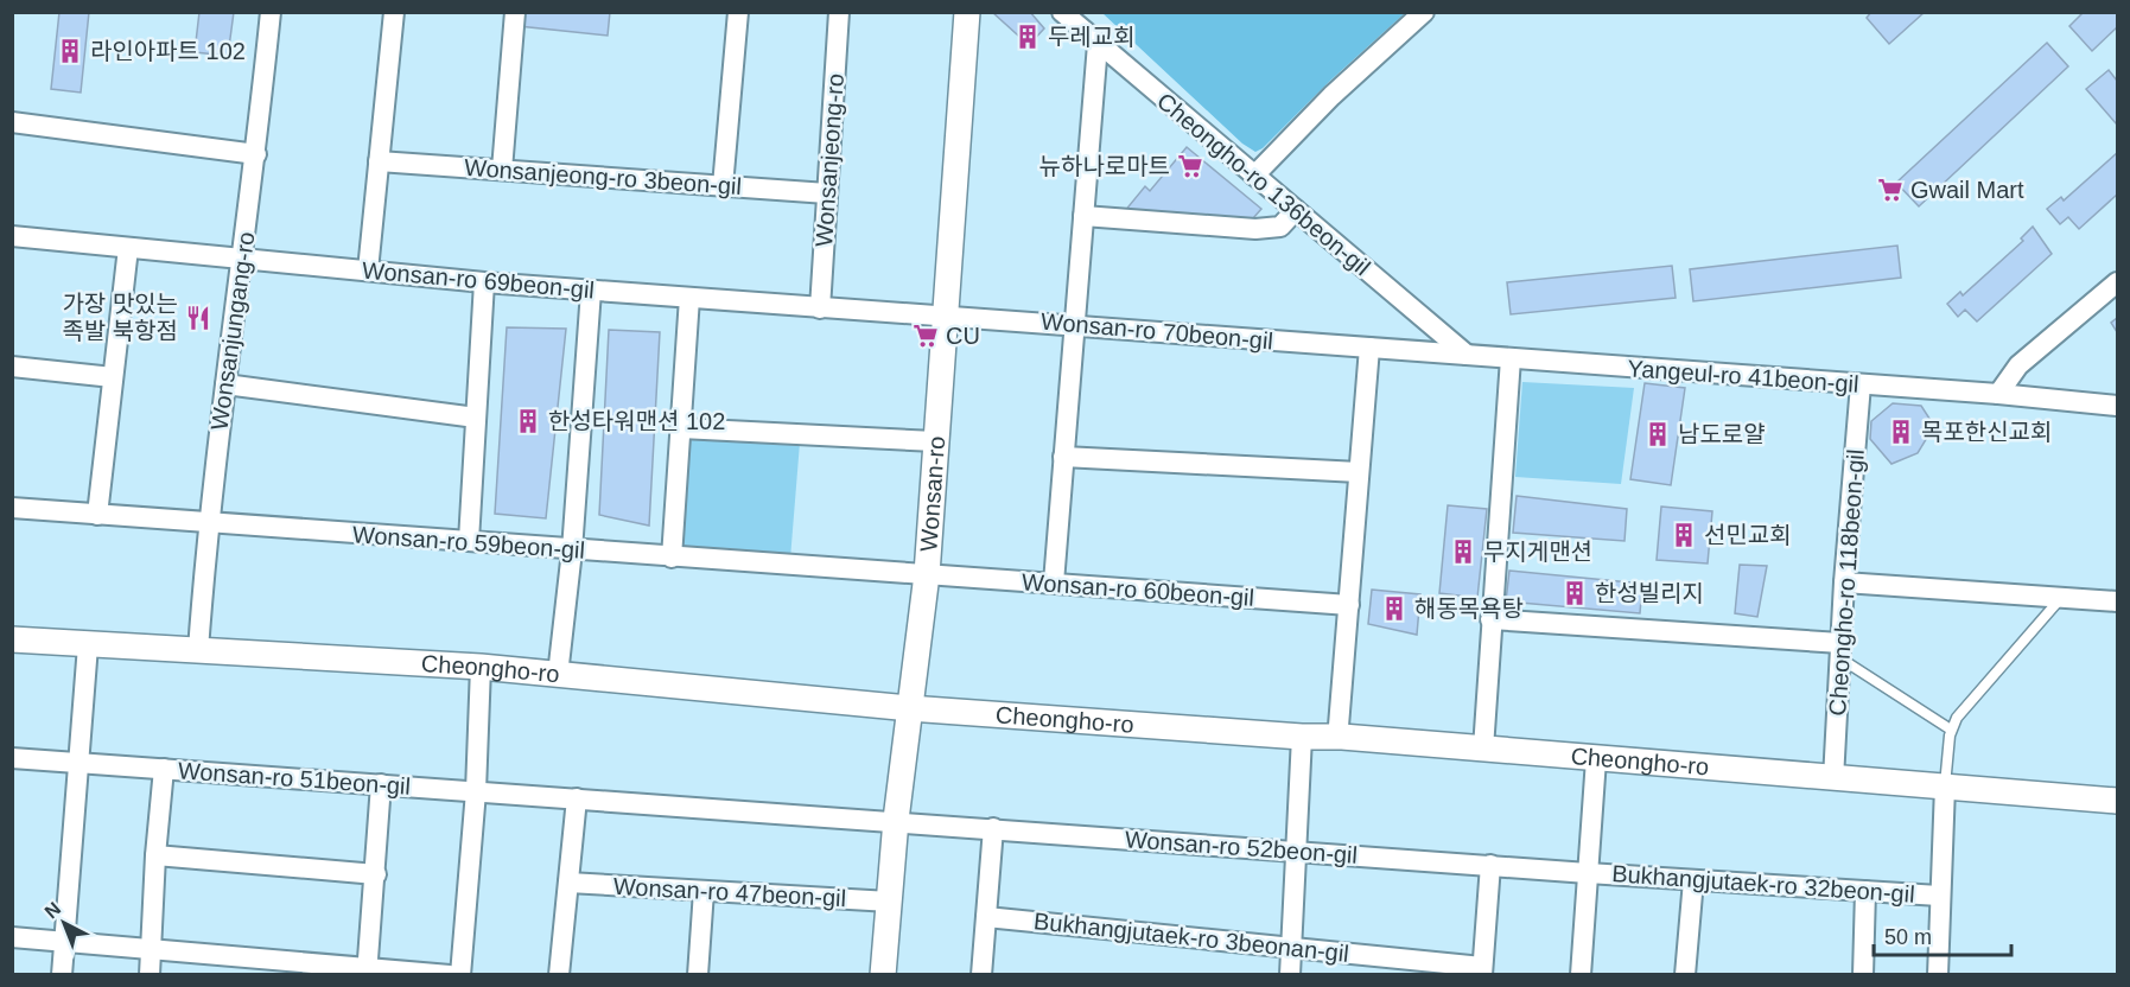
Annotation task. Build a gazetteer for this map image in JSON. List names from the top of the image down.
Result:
{
  "streets": {
    "street": [
      "Wonsanjeong-ro",
      "Wonsanjeong-ro 3beon-gil",
      "Cheongho-ro 136beon-gil",
      "Wonsan-ro 69beon-gil",
      "Wonsanjungang-ro",
      "Wonsan-ro 70beon-gil",
      "Yangeul-ro 41beon-gil",
      "Wonsan-ro",
      "Wonsan-ro 59beon-gil",
      "Cheongho-ro 118beon-gil",
      "Wonsan-ro 60beon-gil",
      "Cheongho-ro",
      "Wonsan-ro 51beon-gil",
      "Wonsan-ro 52beon-gil",
      "Bukhangjutaek-ro 32beon-gil",
      "Wonsan-ro 47beon-gil",
      "Bukhangjutaek-ro 3beonan-gil"
    ]
  },
  "crossings": [
    ["Wonsanjeong-ro", "Wonsanjeong-ro 3beon-gil"],
    ["Wonsanjeong-ro", "Wonsan-ro 69beon-gil"],
    ["Cheongho-ro 136beon-gil", "Yangeul-ro 41beon-gil"],
    ["Wonsan-ro 69beon-gil", "Wonsanjungang-ro"],
    ["Wonsan-ro 69beon-gil", "Wonsan-ro 70beon-gil"],
    ["Wonsan-ro 69beon-gil", "Wonsan-ro"],
    ["Wonsanjungang-ro", "Wonsan-ro 59beon-gil"],
    ["Wonsanjungang-ro", "Cheongho-ro"],
    ["Wonsan-ro 70beon-gil", "Yangeul-ro 41beon-gil"],
    ["Wonsan-ro 70beon-gil", "Wonsan-ro"],
    ["Yangeul-ro 41beon-gil", "Cheongho-ro 118beon-gil"],
    ["Wonsan-ro", "Wonsan-ro 59beon-gil"],
    ["Wonsan-ro", "Wonsan-ro 60beon-gil"],
    ["Wonsan-ro", "Cheongho-ro"],
    ["Wonsan-ro", "Wonsan-ro 51beon-gil"],
    ["Wonsan-ro", "Wonsan-ro 52beon-gil"],
    ["Wonsan-ro", "Wonsan-ro 47beon-gil"],
    ["Wonsan-ro 59beon-gil", "Wonsan-ro 60beon-gil"],
    ["Cheongho-ro 118beon-gil", "Cheongho-ro"],
    ["Wonsan-ro 51beon-gil", "Wonsan-ro 52beon-gil"],
    ["Wonsan-ro 52beon-gil", "Bukhangjutaek-ro 32beon-gil"]
  ],
  "places": {
    "building": [
      "두레교회",
      "라인아파트 102",
      "한성타워맨션 102",
      "목포한신교회",
      "남도로얄",
      "선민교회",
      "무지게맨션",
      "한성빌리지",
      "해동목욕탕"
    ],
    "supermarket": ["뉴하나로마트", "Gwail Mart", "CU"],
    "restaurant": ["가장 맛있는 족발 북항점"]
  },
  "scale_bar": "50 m",
  "north": "top left"
}
